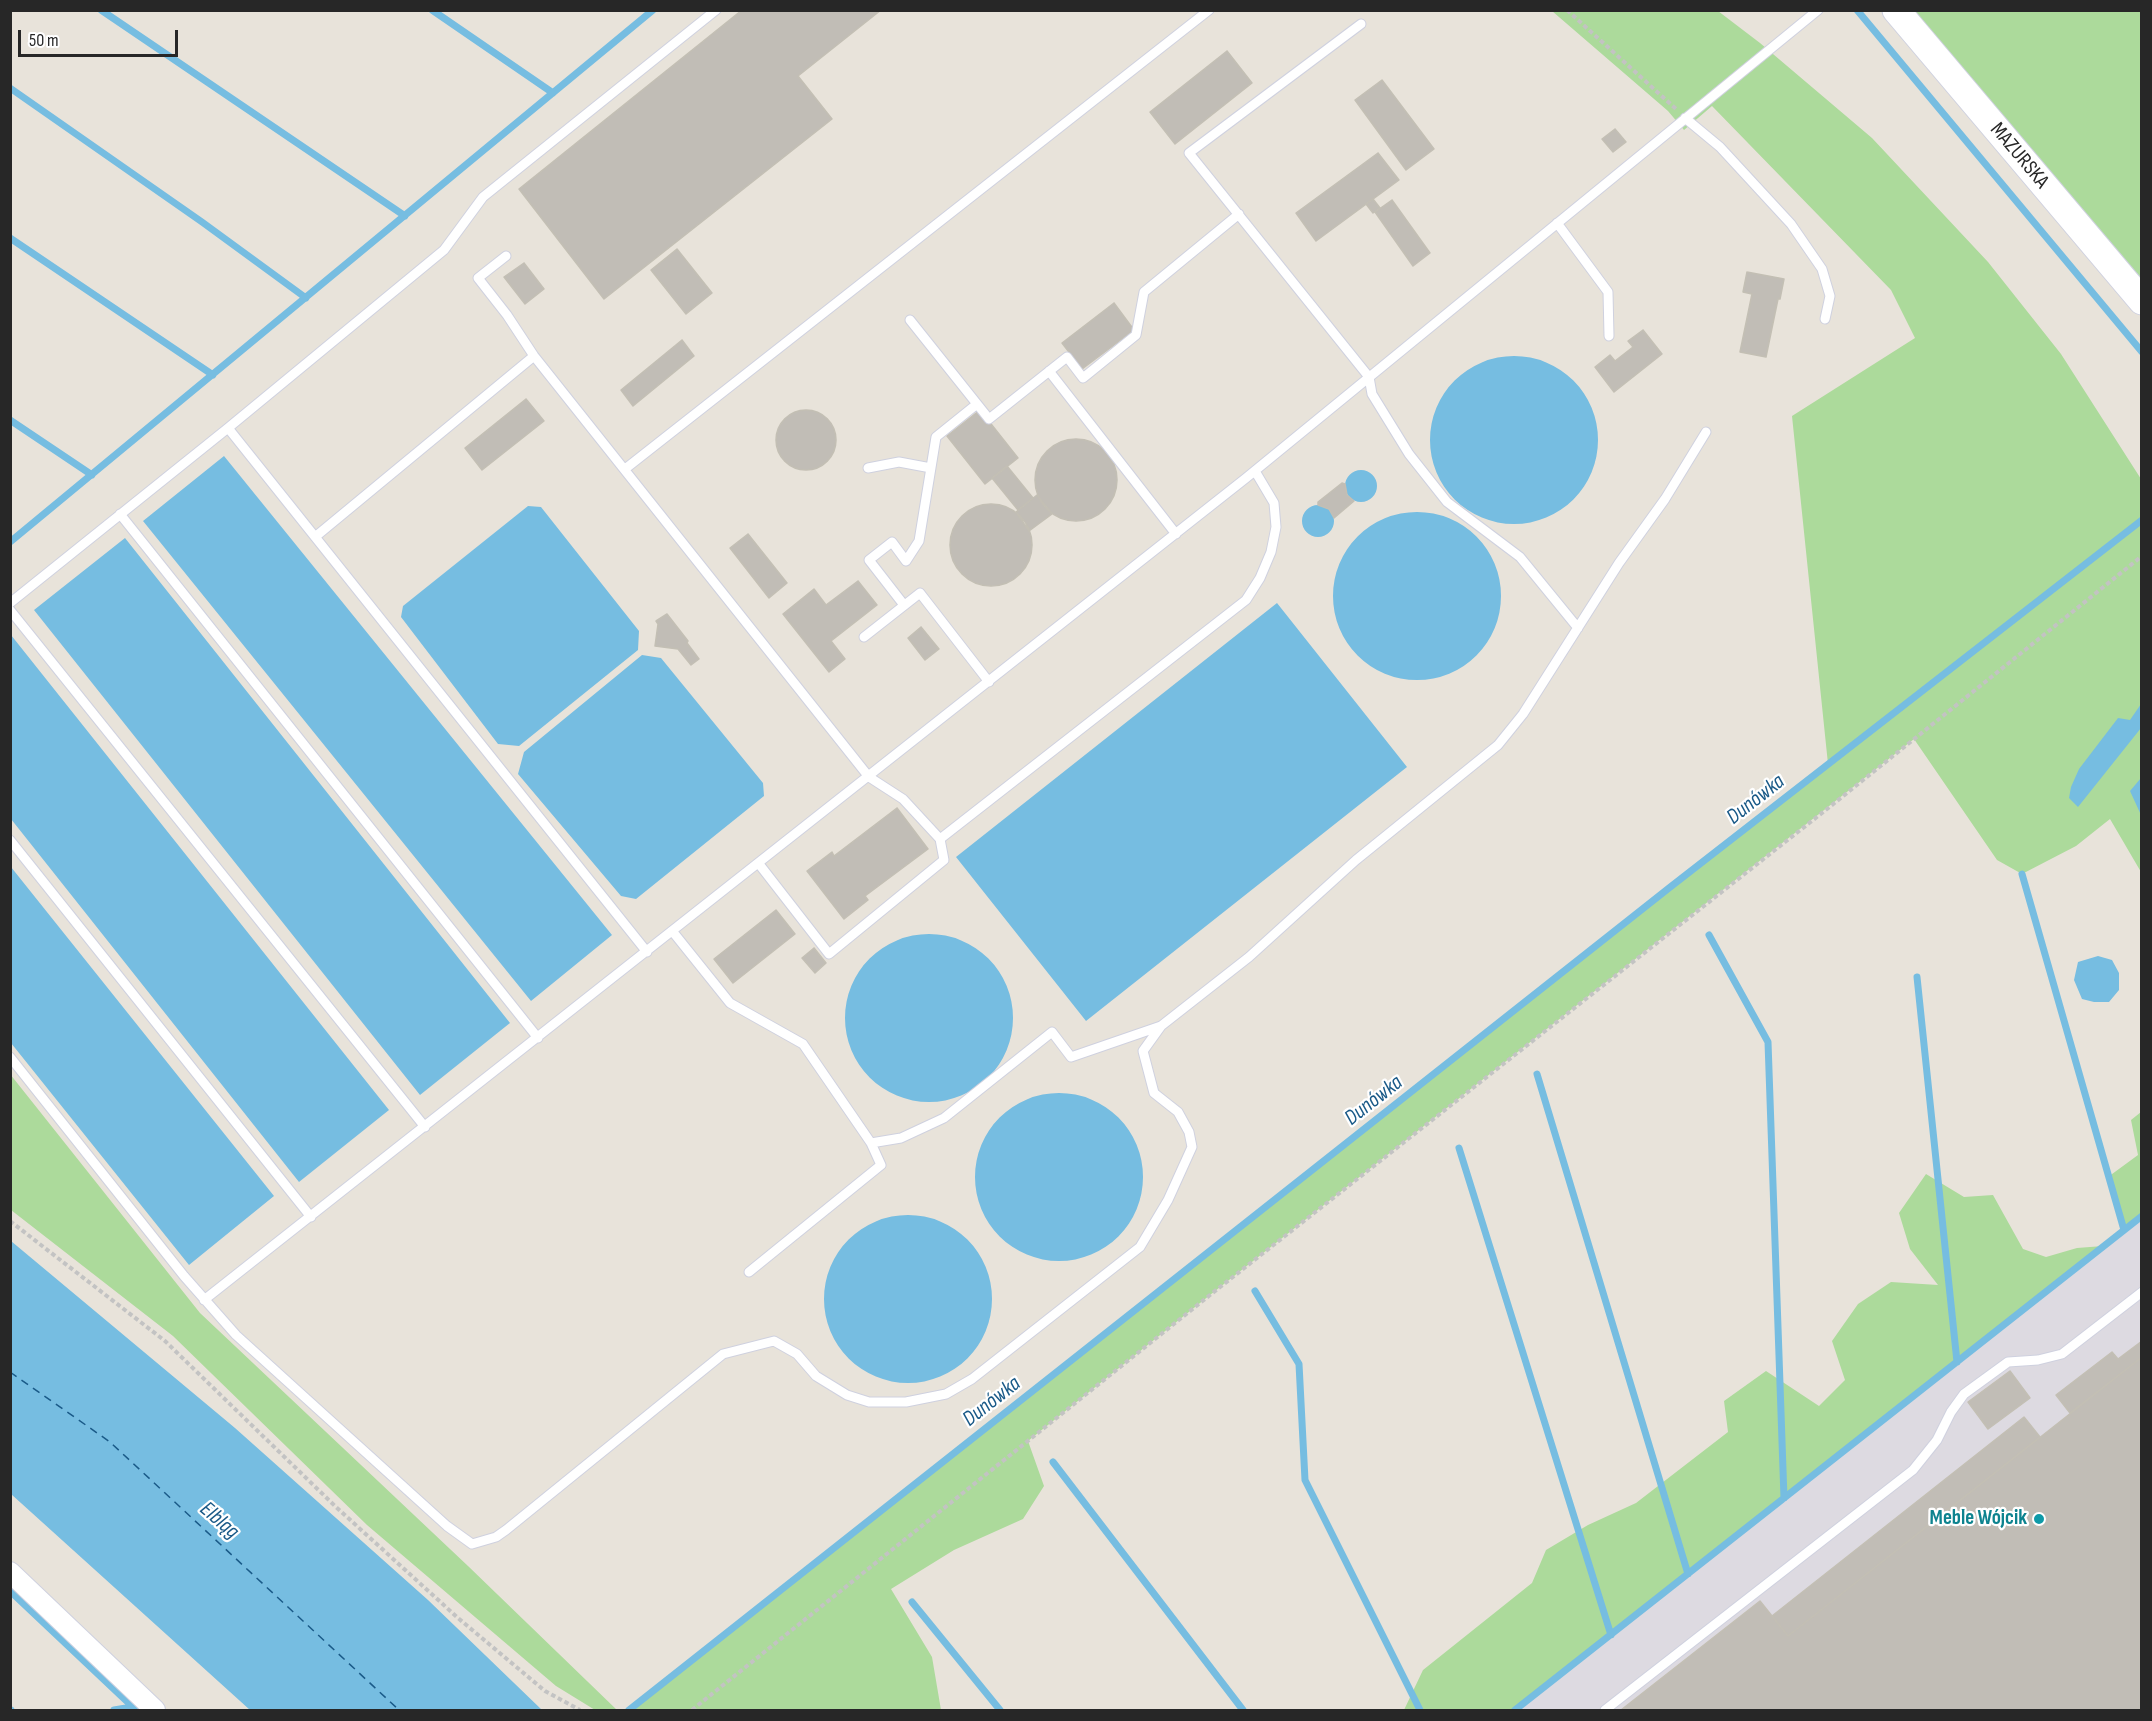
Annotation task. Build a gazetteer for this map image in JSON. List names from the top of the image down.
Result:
{
  "streets": {
    "main road": ["MAZURSKA"]
  },
  "water": ["Dunówka", "Elbląg"],
  "places": ["Meble Wójcik"],
  "scale_bar": "50 m"
}
